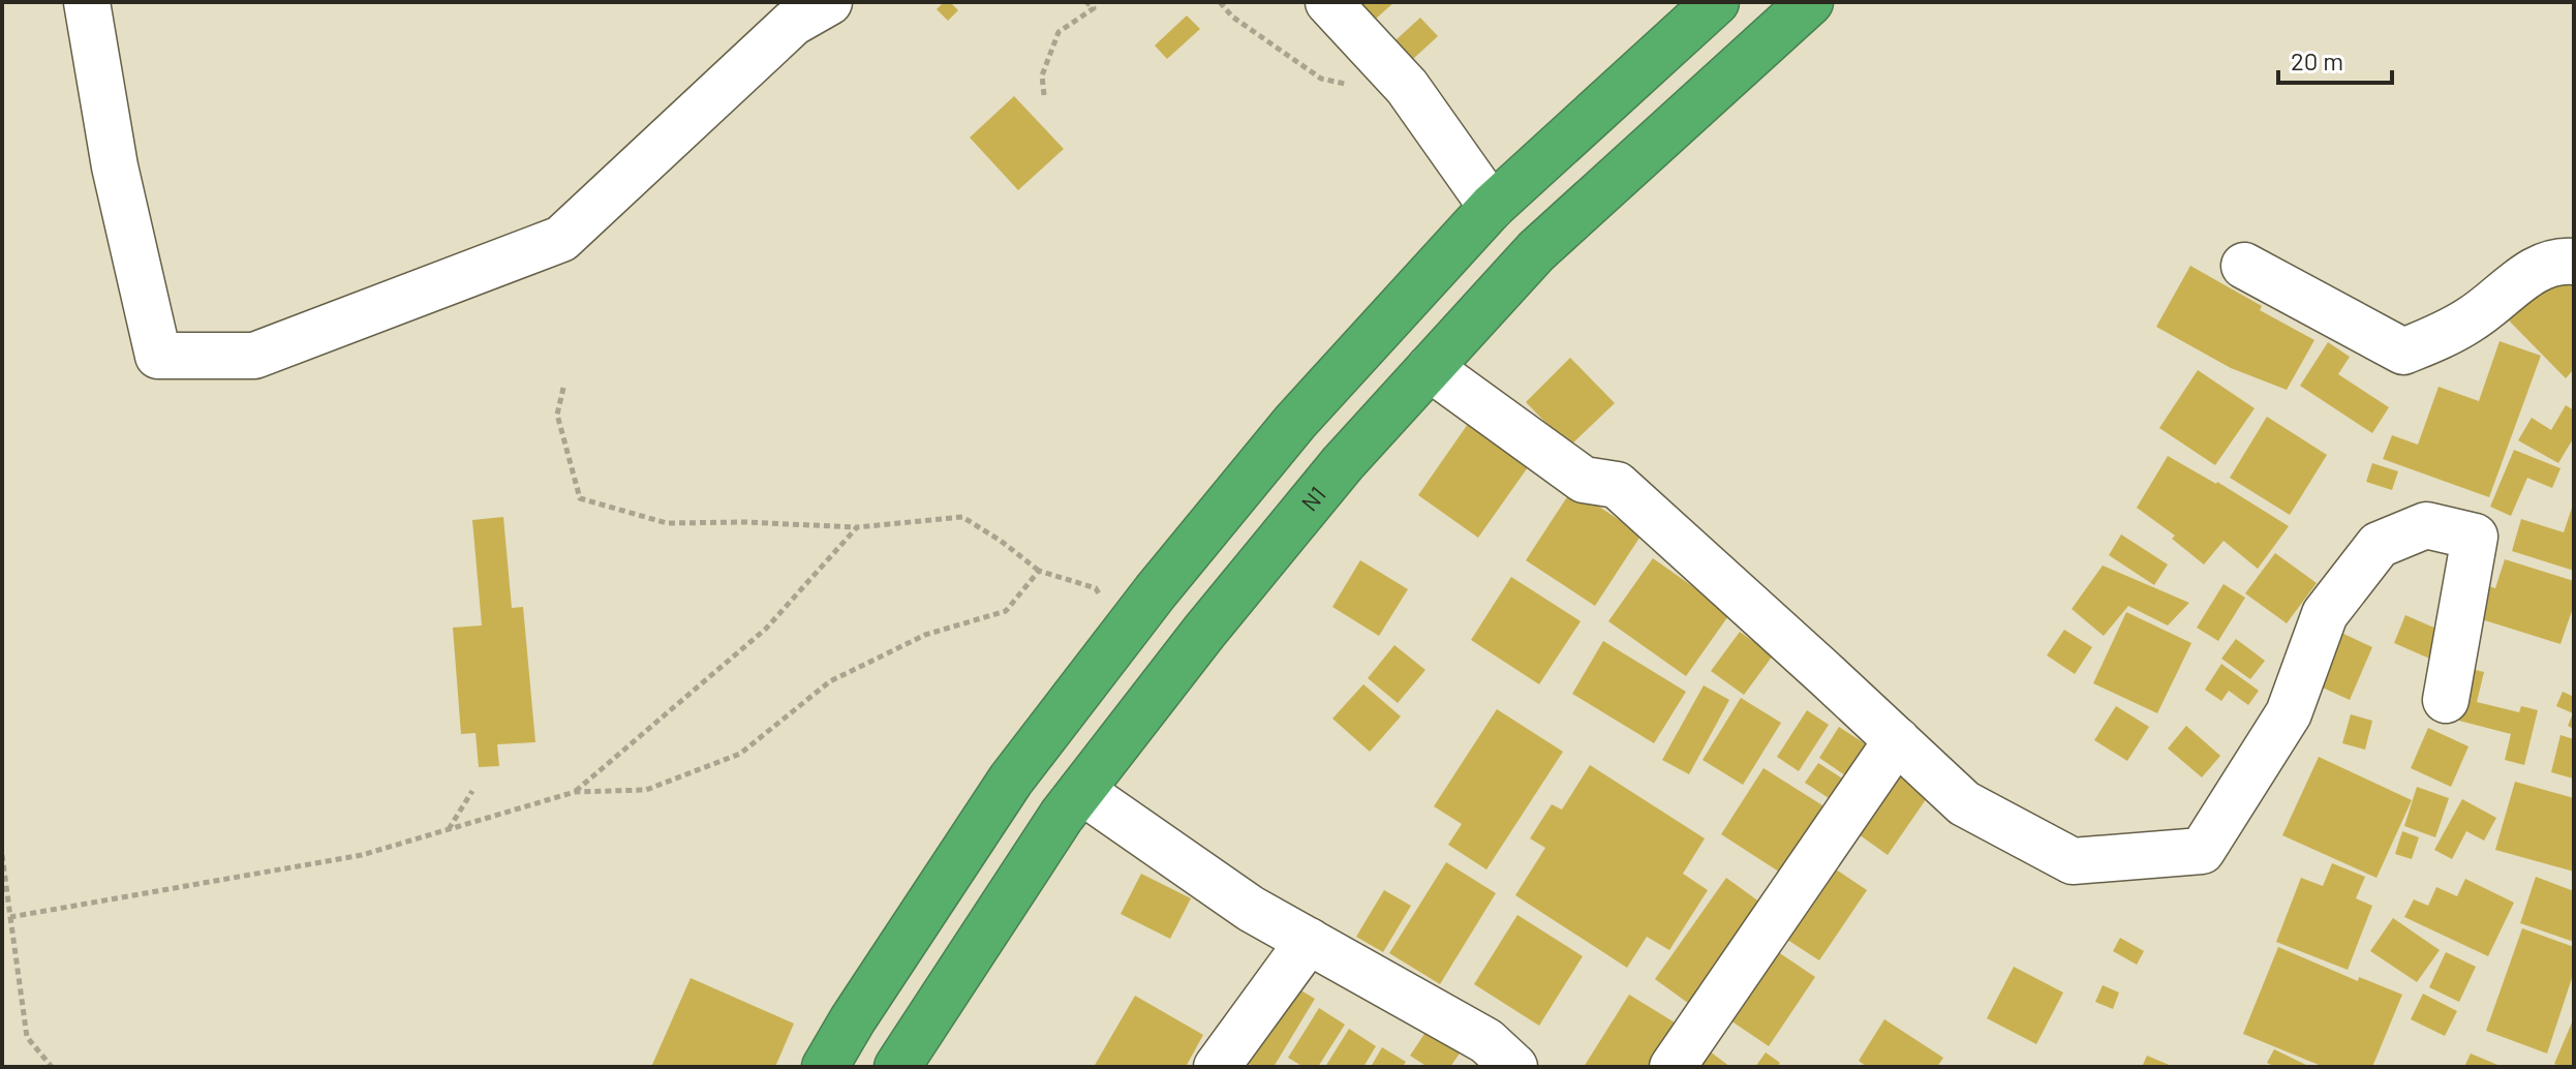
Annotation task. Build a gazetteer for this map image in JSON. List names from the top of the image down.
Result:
{
  "streets": {
    "highway": ["N1"]
  },
  "scale_bar": "20 m"
}
